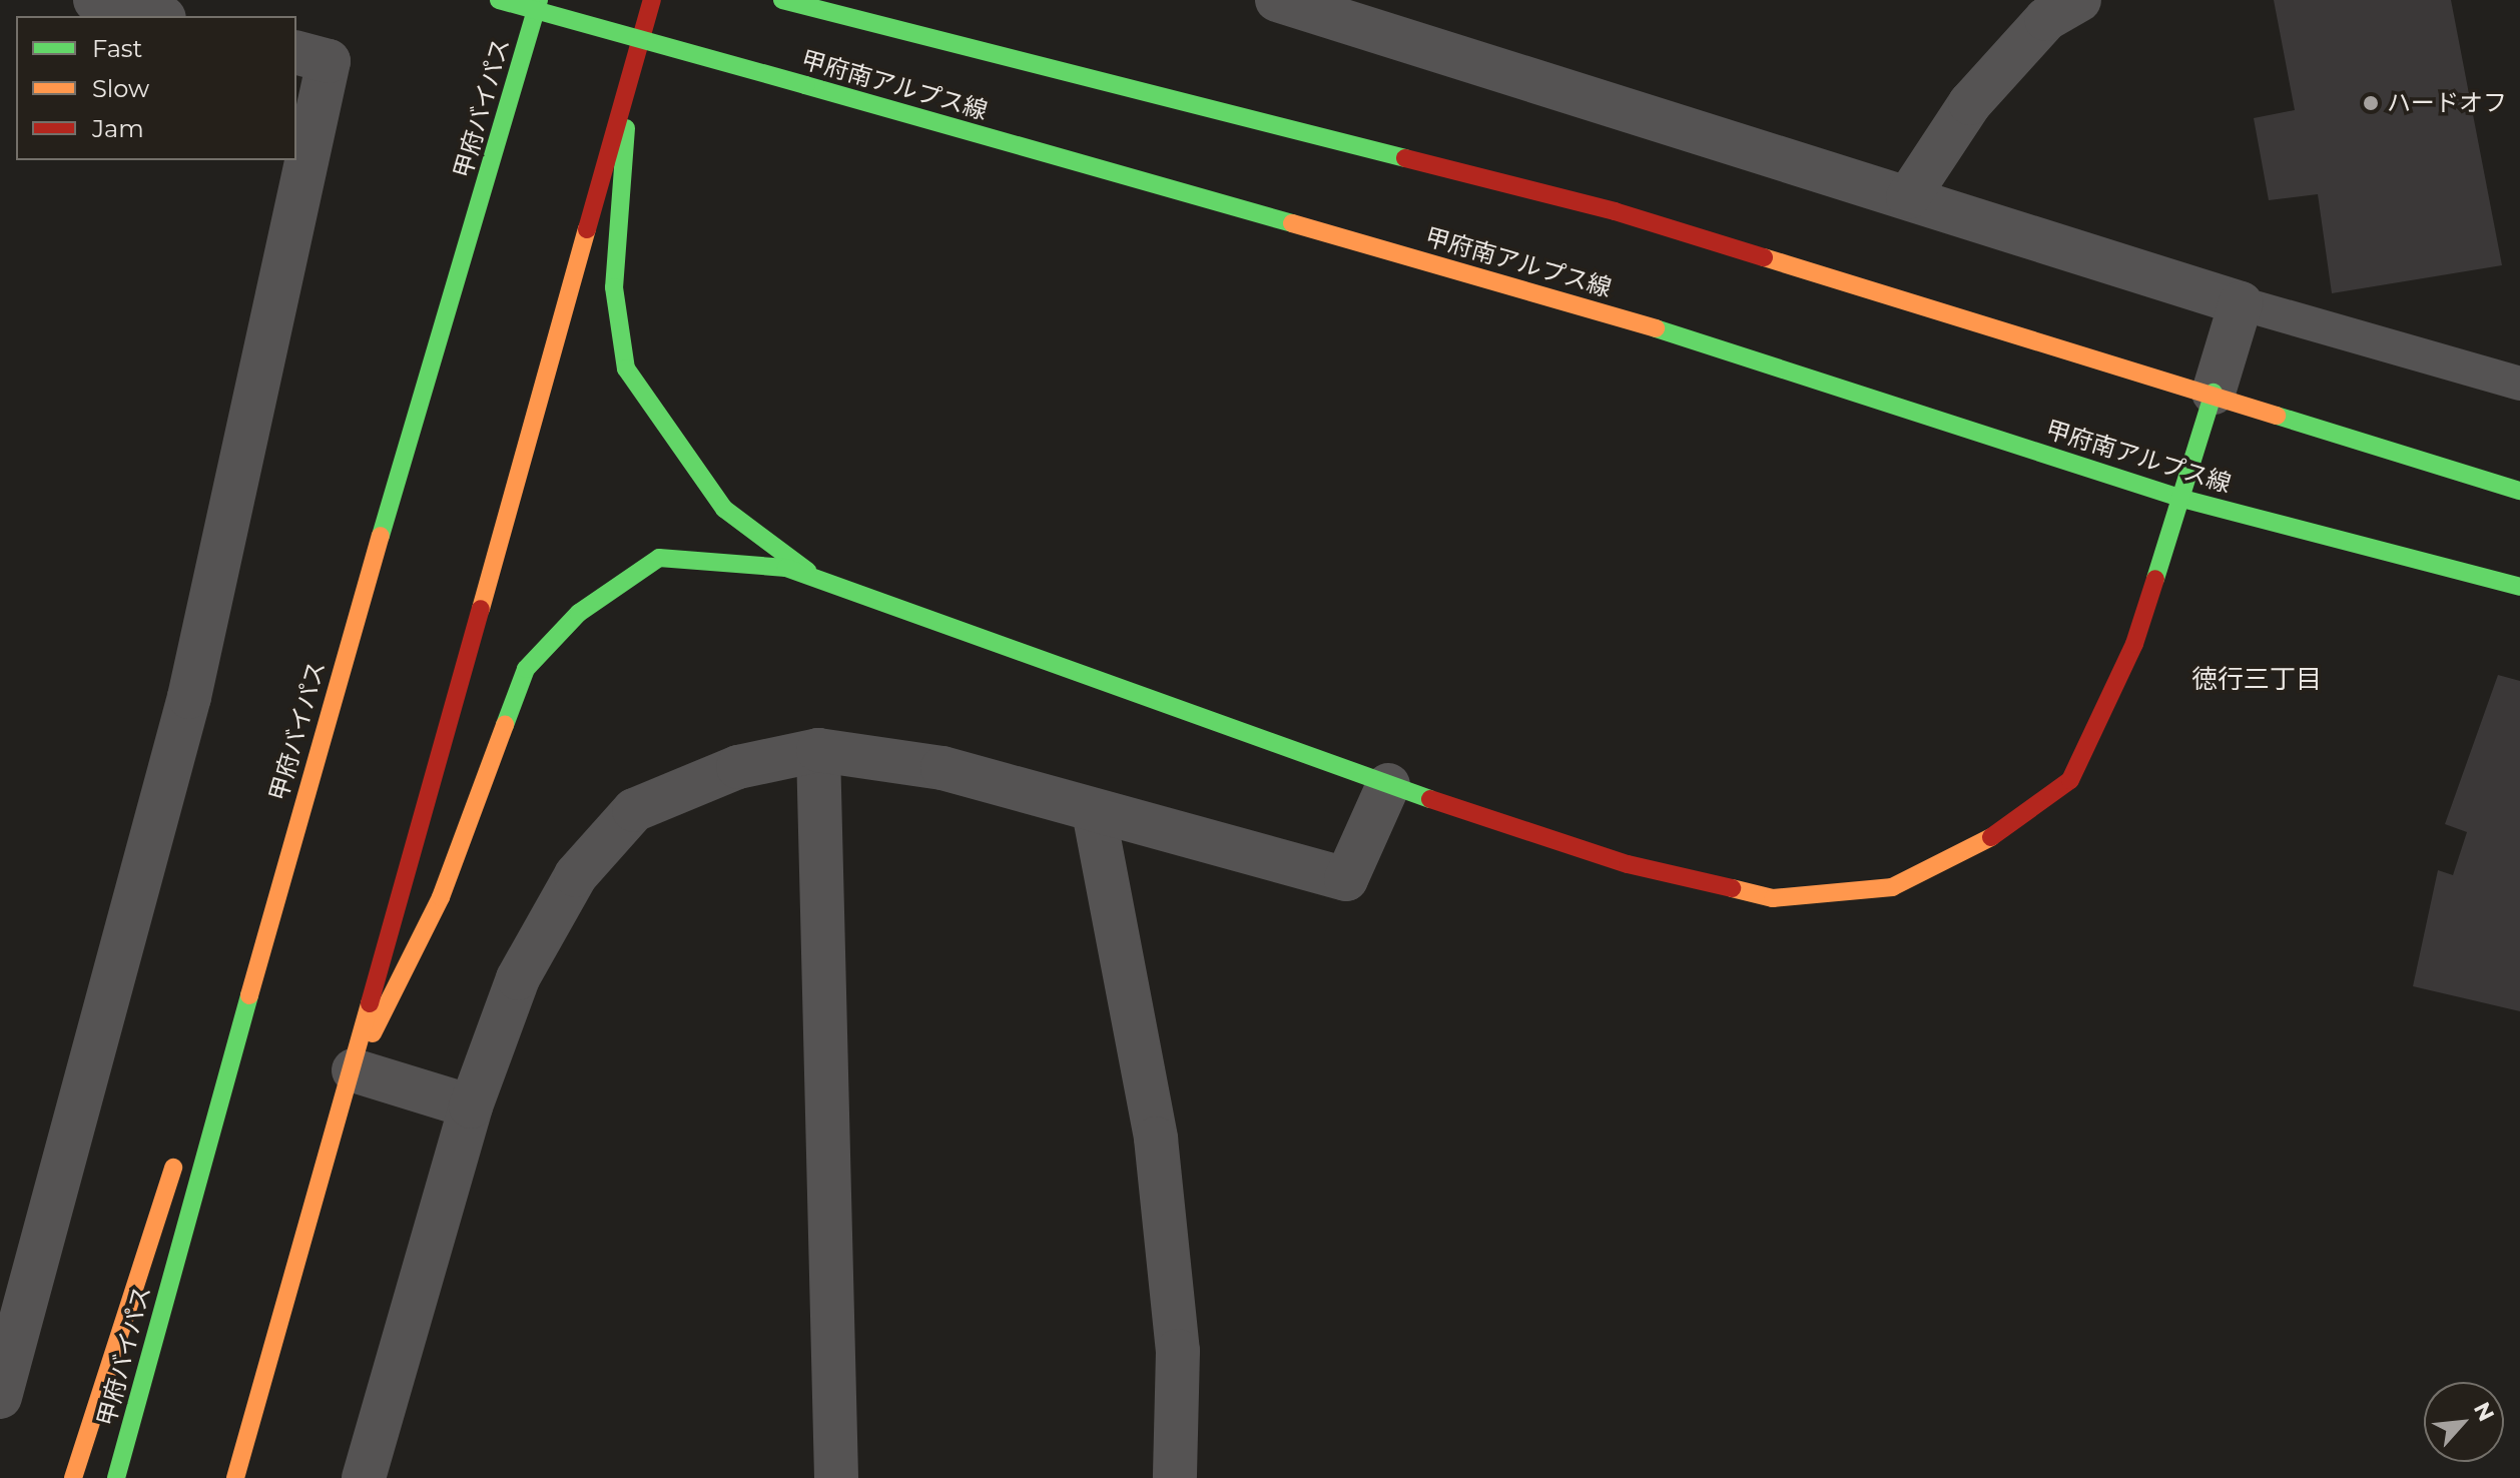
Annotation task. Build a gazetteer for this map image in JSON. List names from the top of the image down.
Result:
{
  "streets": {
    "main road": ["甲府南アルプス線", "甲府バイパス"]
  },
  "districts": ["徳行三丁目"],
  "places": ["ハードオフ"],
  "legend": ["Fast", "Slow", "Jam"],
  "north": "top right"
}
